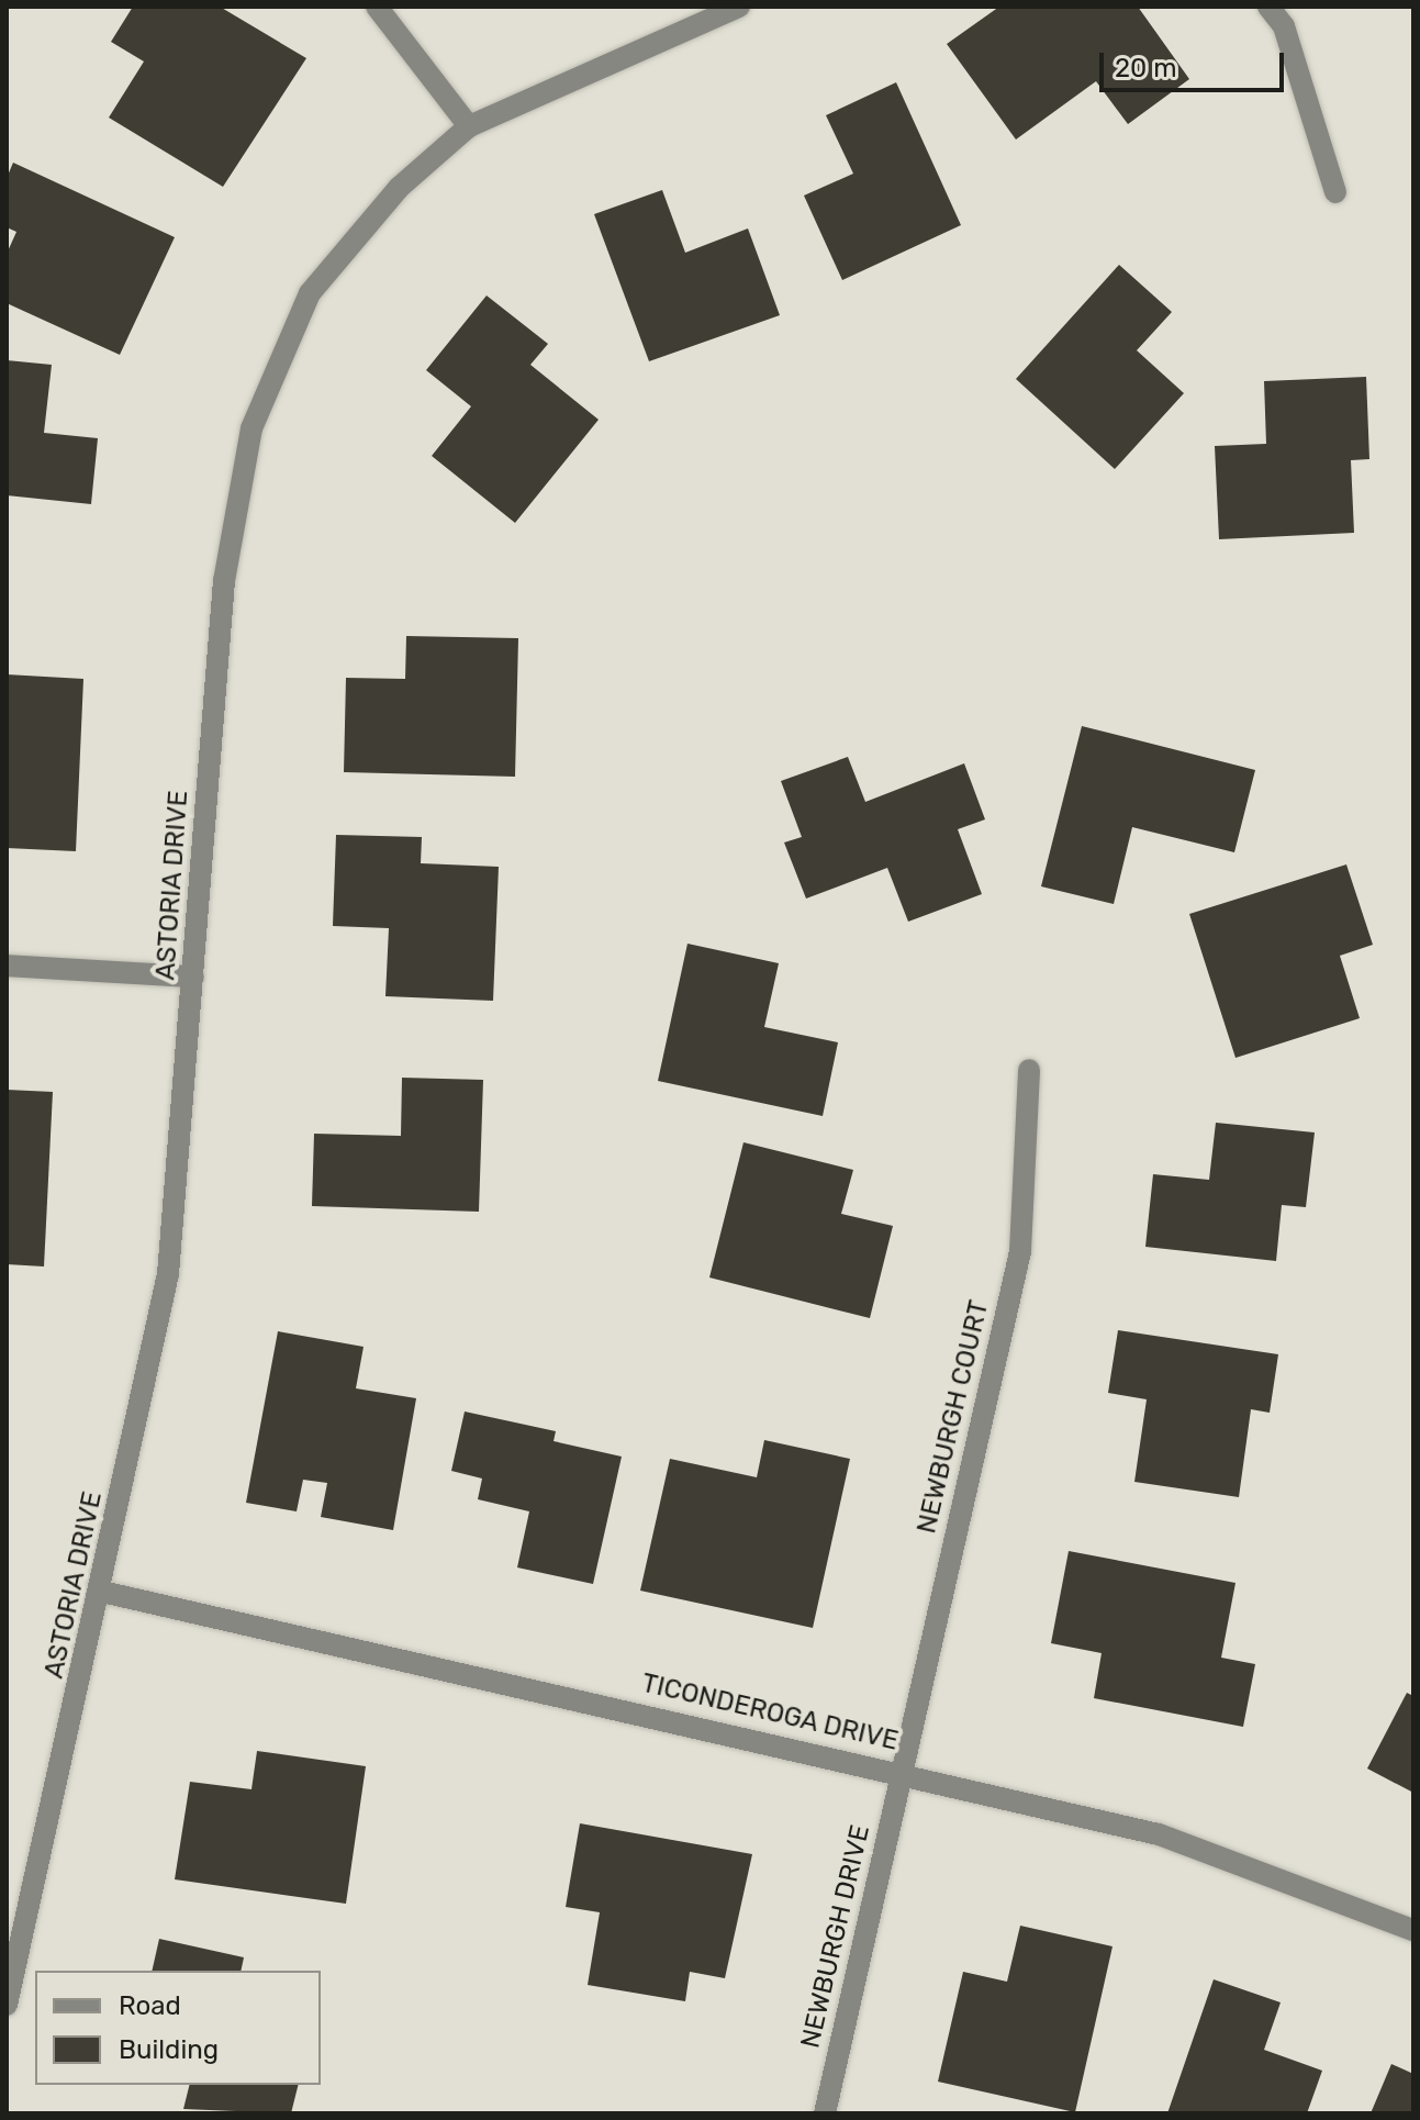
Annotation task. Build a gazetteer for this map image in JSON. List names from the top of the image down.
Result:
{
  "streets": {
    "street": [
      "ASTORIA DRIVE",
      "NEWBURGH COURT",
      "TICONDEROGA DRIVE",
      "NEWBURGH DRIVE"
    ]
  },
  "crossings": [
    ["ASTORIA DRIVE", "TICONDEROGA DRIVE"],
    ["NEWBURGH COURT", "TICONDEROGA DRIVE"],
    ["NEWBURGH COURT", "NEWBURGH DRIVE"],
    ["TICONDEROGA DRIVE", "NEWBURGH DRIVE"]
  ],
  "legend": ["Road", "Building"],
  "scale_bar": "20 m"
}
